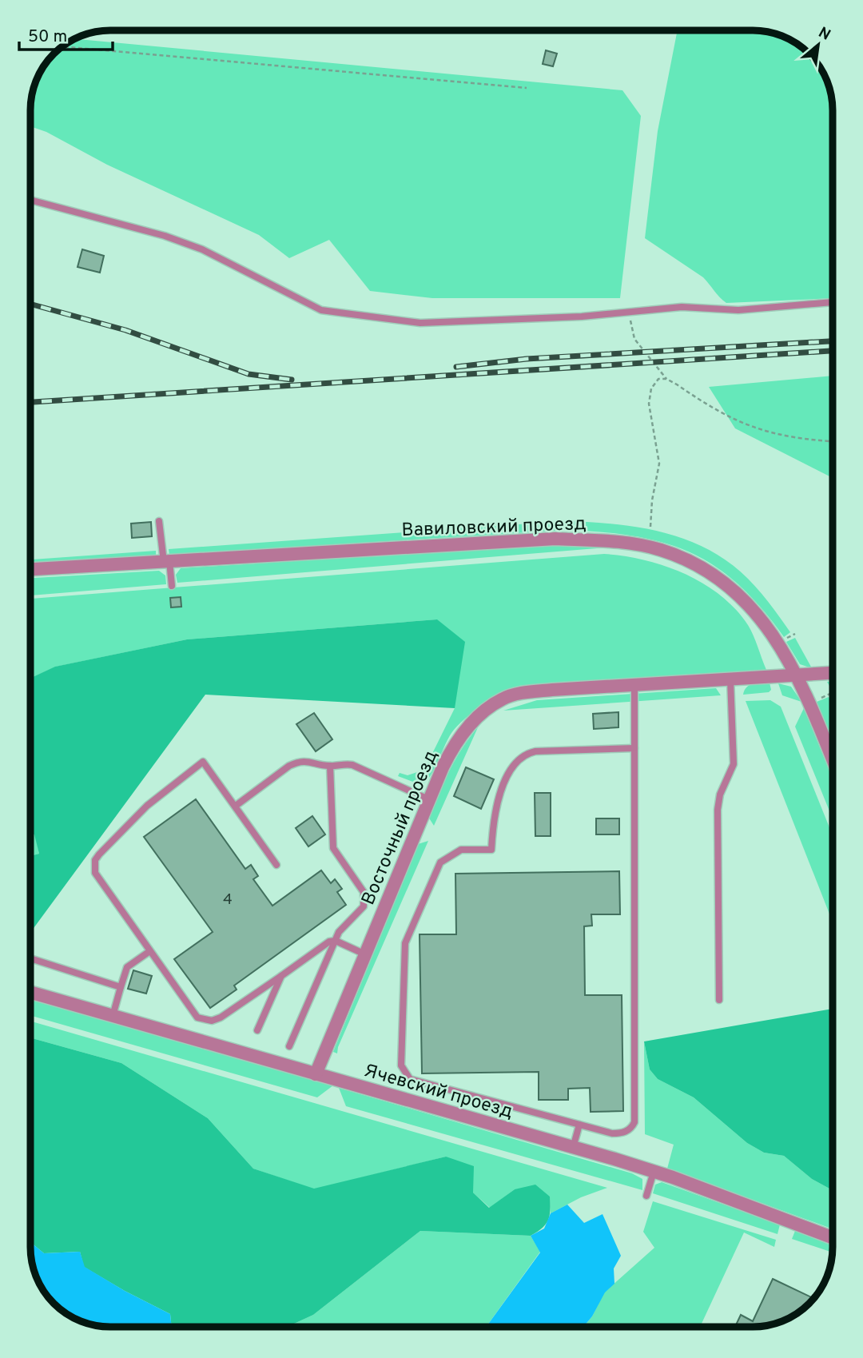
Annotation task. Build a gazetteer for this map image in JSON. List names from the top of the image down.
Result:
{
  "streets": {
    "street": ["Вавиловский проезд", "Восточный проезд", "Ячевский проезд"]
  },
  "crossings": [
    ["Вавиловский проезд", "Восточный проезд"],
    ["Восточный проезд", "Ячевский проезд"]
  ],
  "house_numbers": ["4"],
  "scale_bar": "50 m",
  "north": "top right"
}
